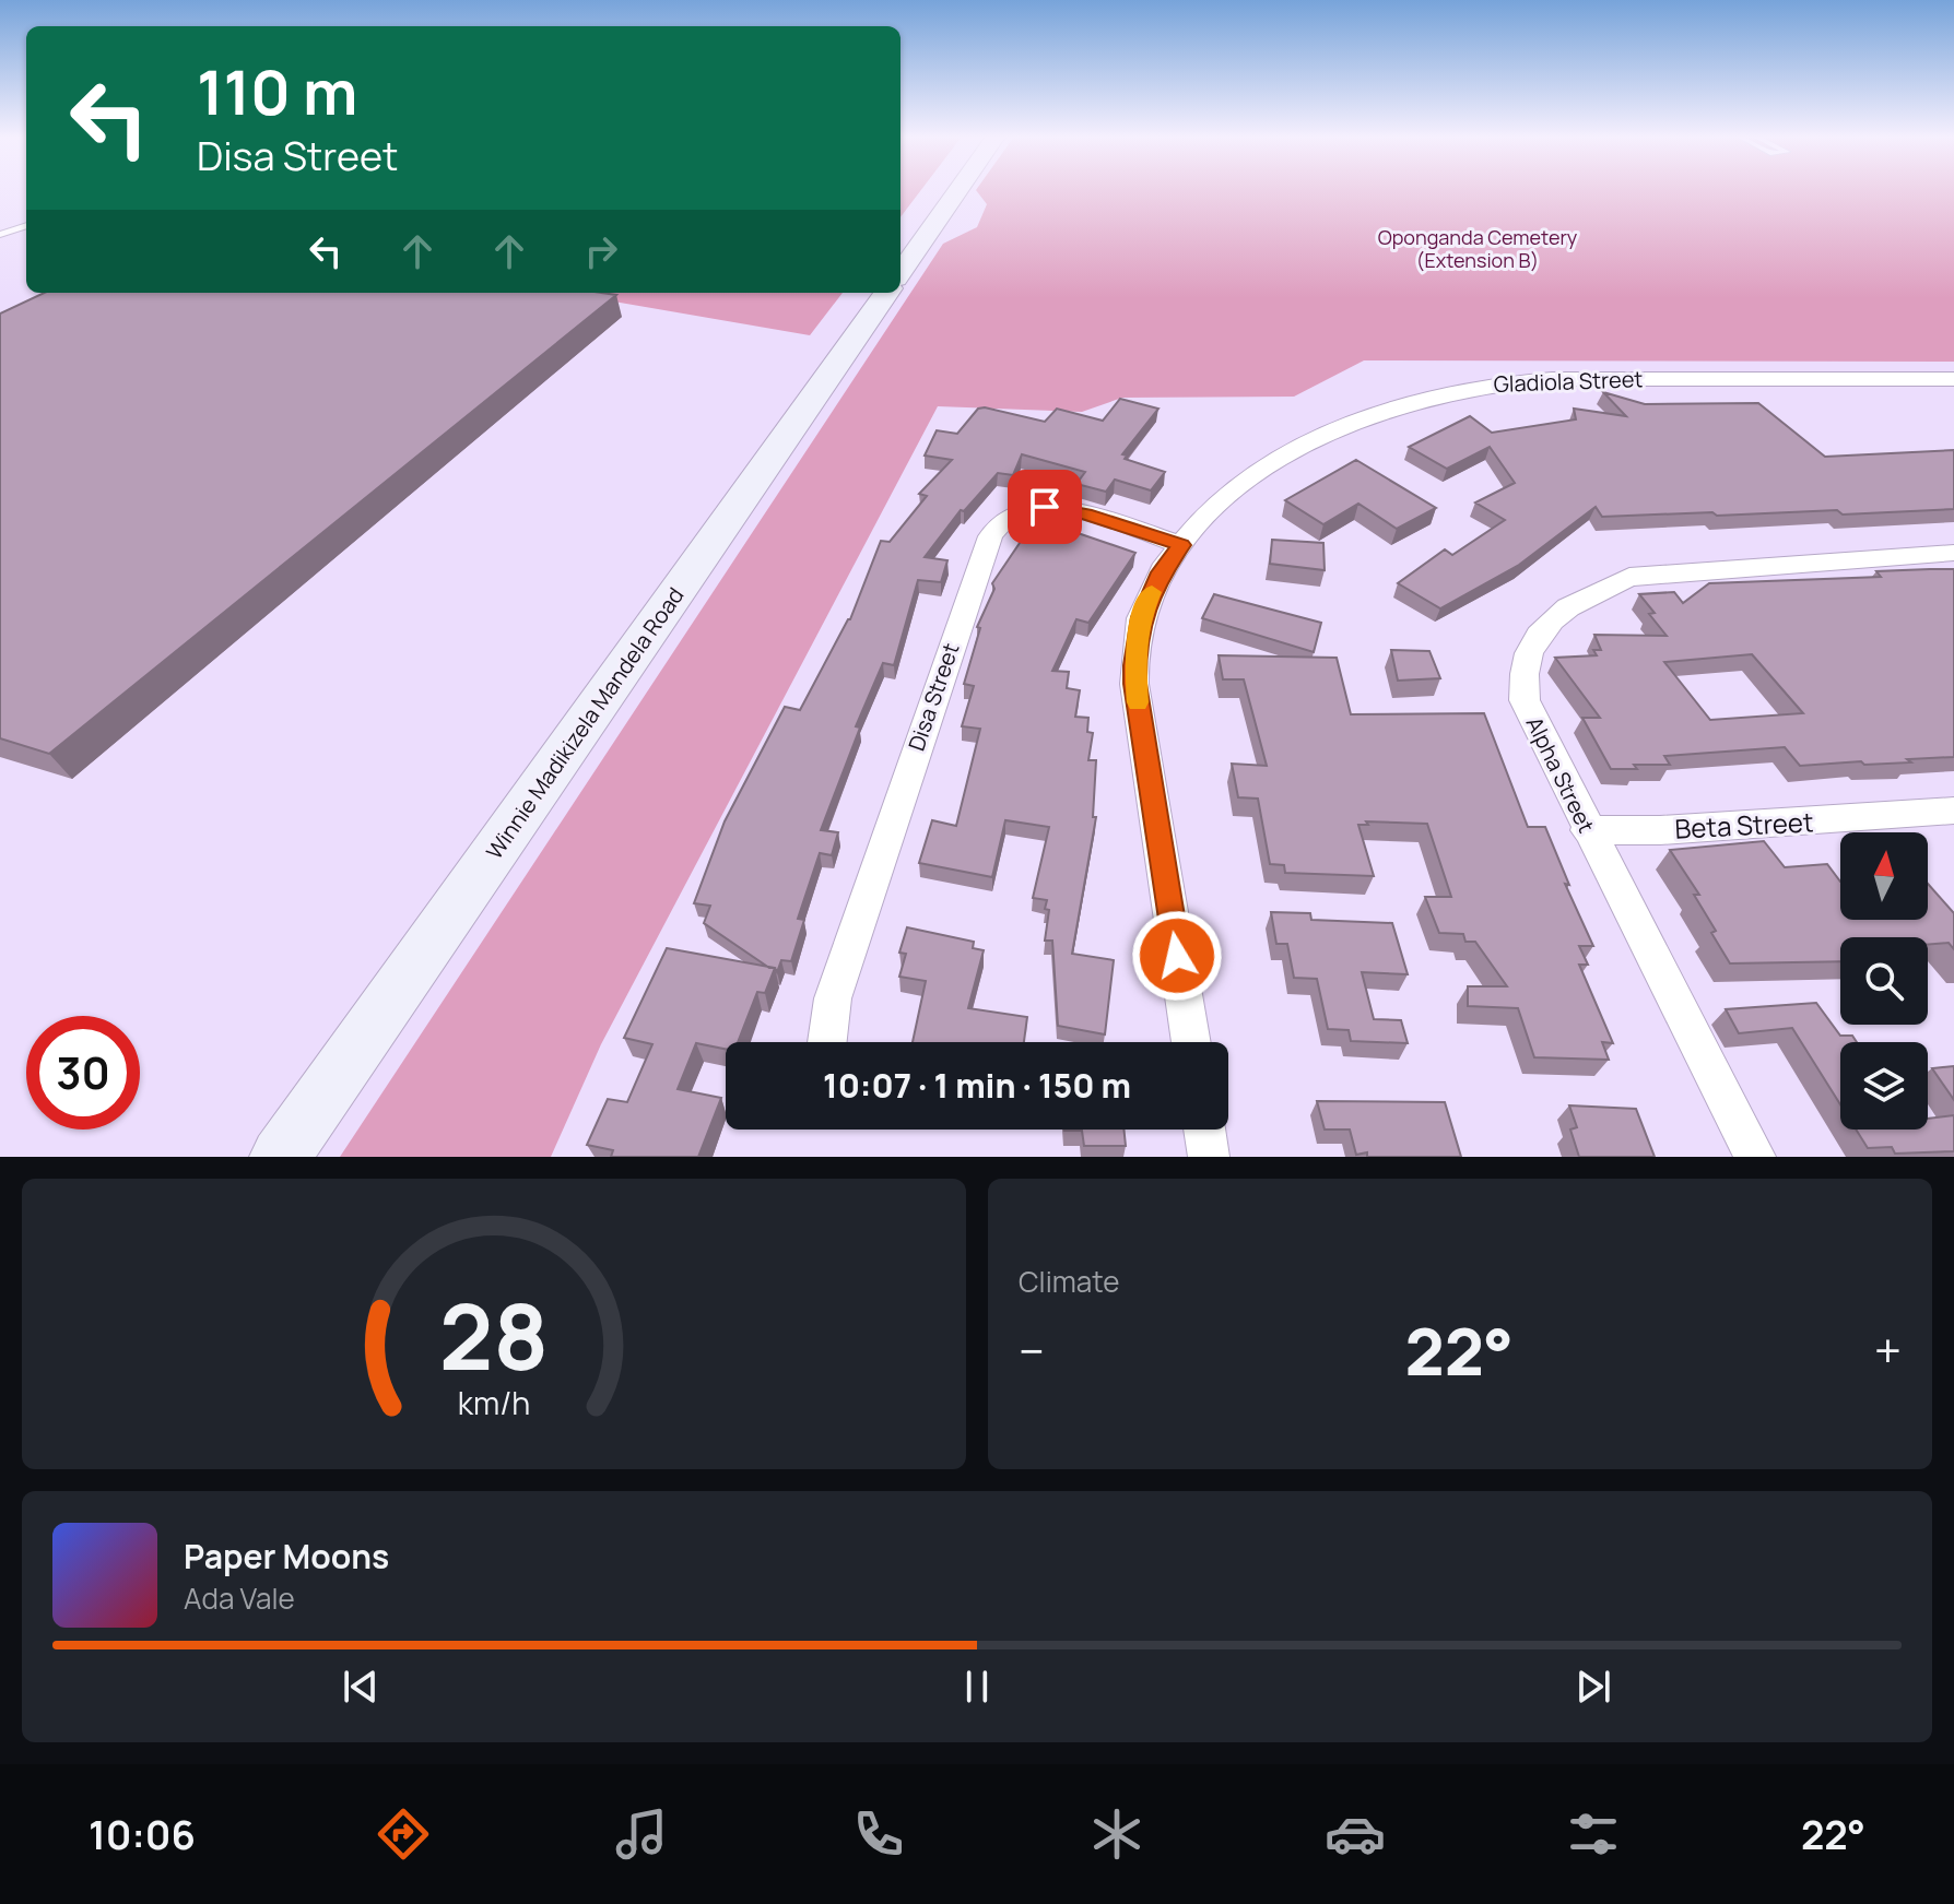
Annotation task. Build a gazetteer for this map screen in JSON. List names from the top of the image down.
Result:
{
  "streets": {
    "main road": ["Winnie Madikizela Mandela Road"],
    "street": [
      "Gladiola Street",
      "Disa Street",
      "Alpha Street",
      "Beta Street"
    ]
  },
  "crossings": [
    ["Gladiola Street", "Disa Street"],
    ["Alpha Street", "Beta Street"]
  ],
  "parks": ["Oponganda Cemetery (Extension B)"],
  "north": "top",
  "page": {
    "turn": ["110 m", "Disa Street"],
    "limit": "30",
    "trip": "10:07 · 1 min · 150 m",
    "tile": "Climate",
    "heat": ["−", "22°", "+"],
    "song": ["Paper Moons", "Ada Vale"],
    "tabs": ["10:06", "22°"],
    "gauge": ["28", "km/h"]
  }
}
